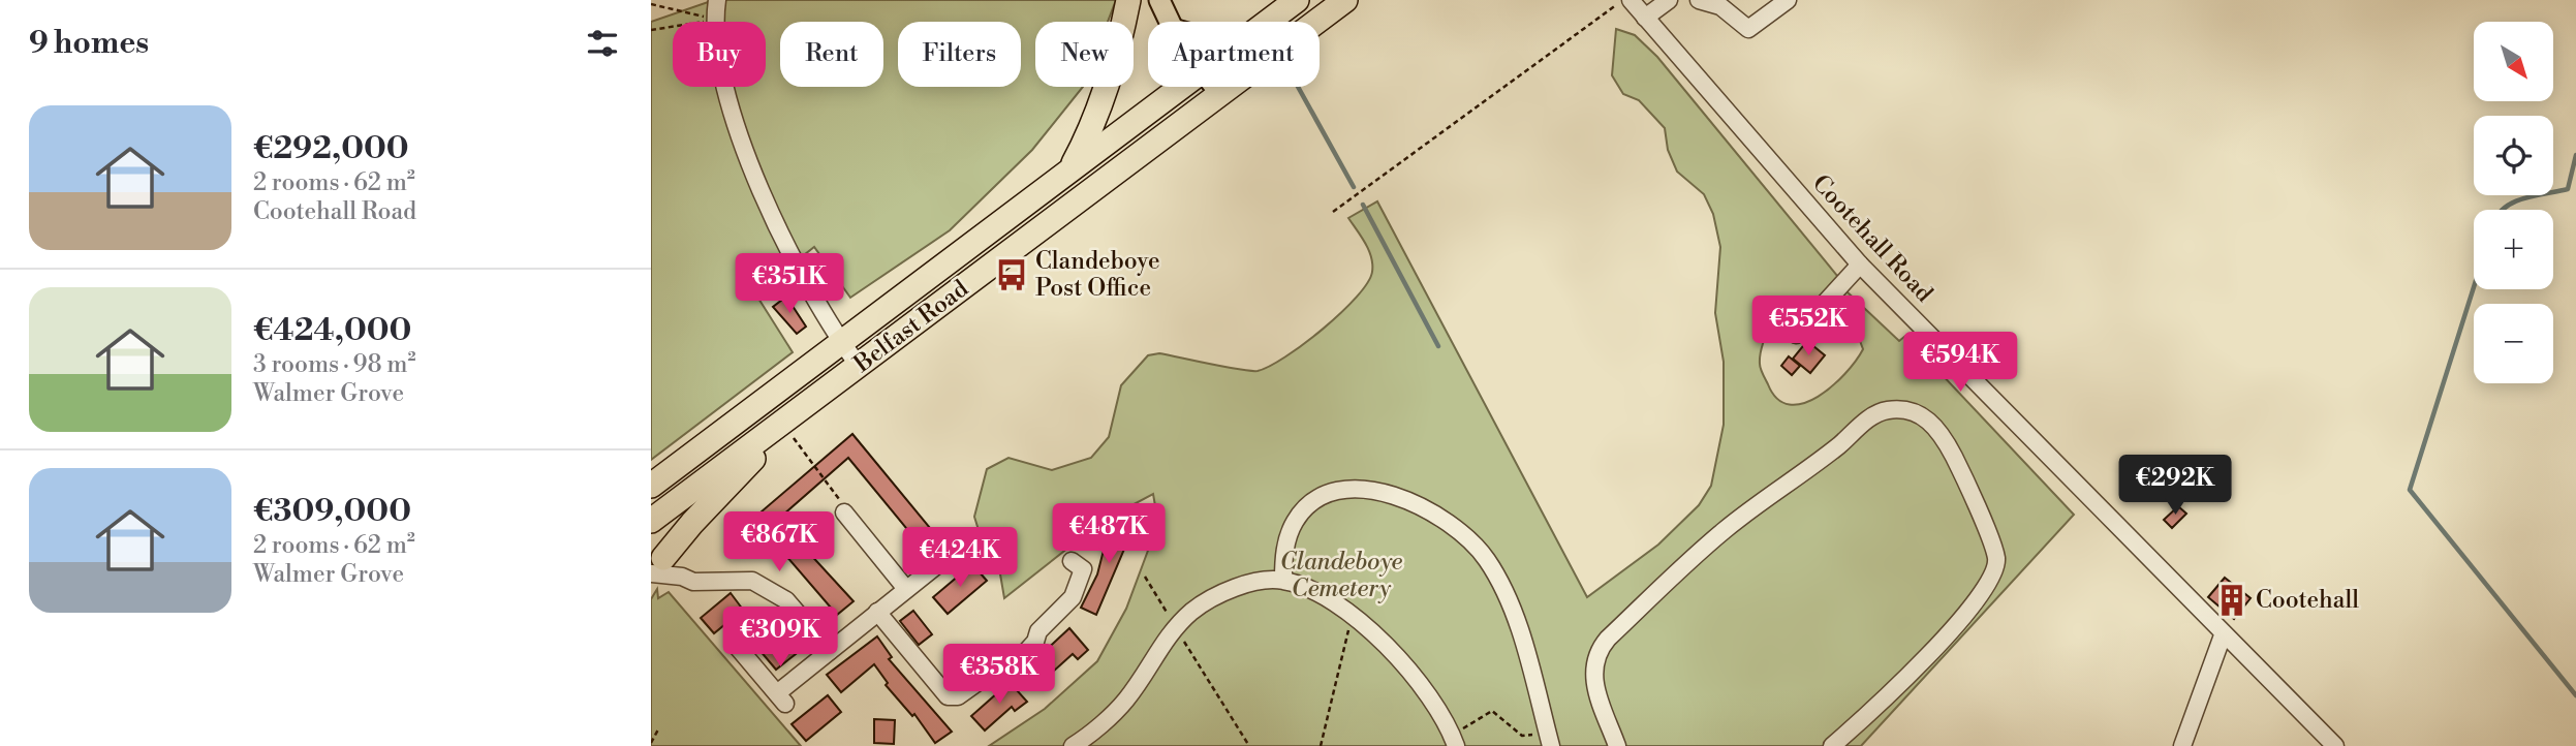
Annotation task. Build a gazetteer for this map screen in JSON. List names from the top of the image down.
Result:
{
  "streets": {
    "highway": ["Belfast Road"],
    "street": ["Cootehall Road"]
  },
  "parks": ["Clandeboye Cemetery"],
  "places": {
    "bus stop": ["Clandeboye Post Office"],
    "building": ["Cootehall"]
  },
  "north": "bottom right",
  "page": {
    "heading": "9 homes",
    "map_buttons": ["+", "−"],
    "chip": [
      "Buy",
      "Rent",
      "Filters",
      "New",
      "Apartment"
    ],
    "list": [
      {
        "name": "€292,000",
        "note": "2 rooms · 62 m² · Cootehall Road"
      },
      {
        "name": "€424,000",
        "note": "3 rooms · 98 m² · Walmer Grove"
      },
      {
        "name": "€309,000",
        "note": "2 rooms · 62 m² · Walmer Grove"
      }
    ],
    "price": [
      "€351K",
      "€552K",
      "€594K",
      "€292K",
      "€487K",
      "€867K",
      "€424K",
      "€309K",
      "€358K"
    ]
  }
}
